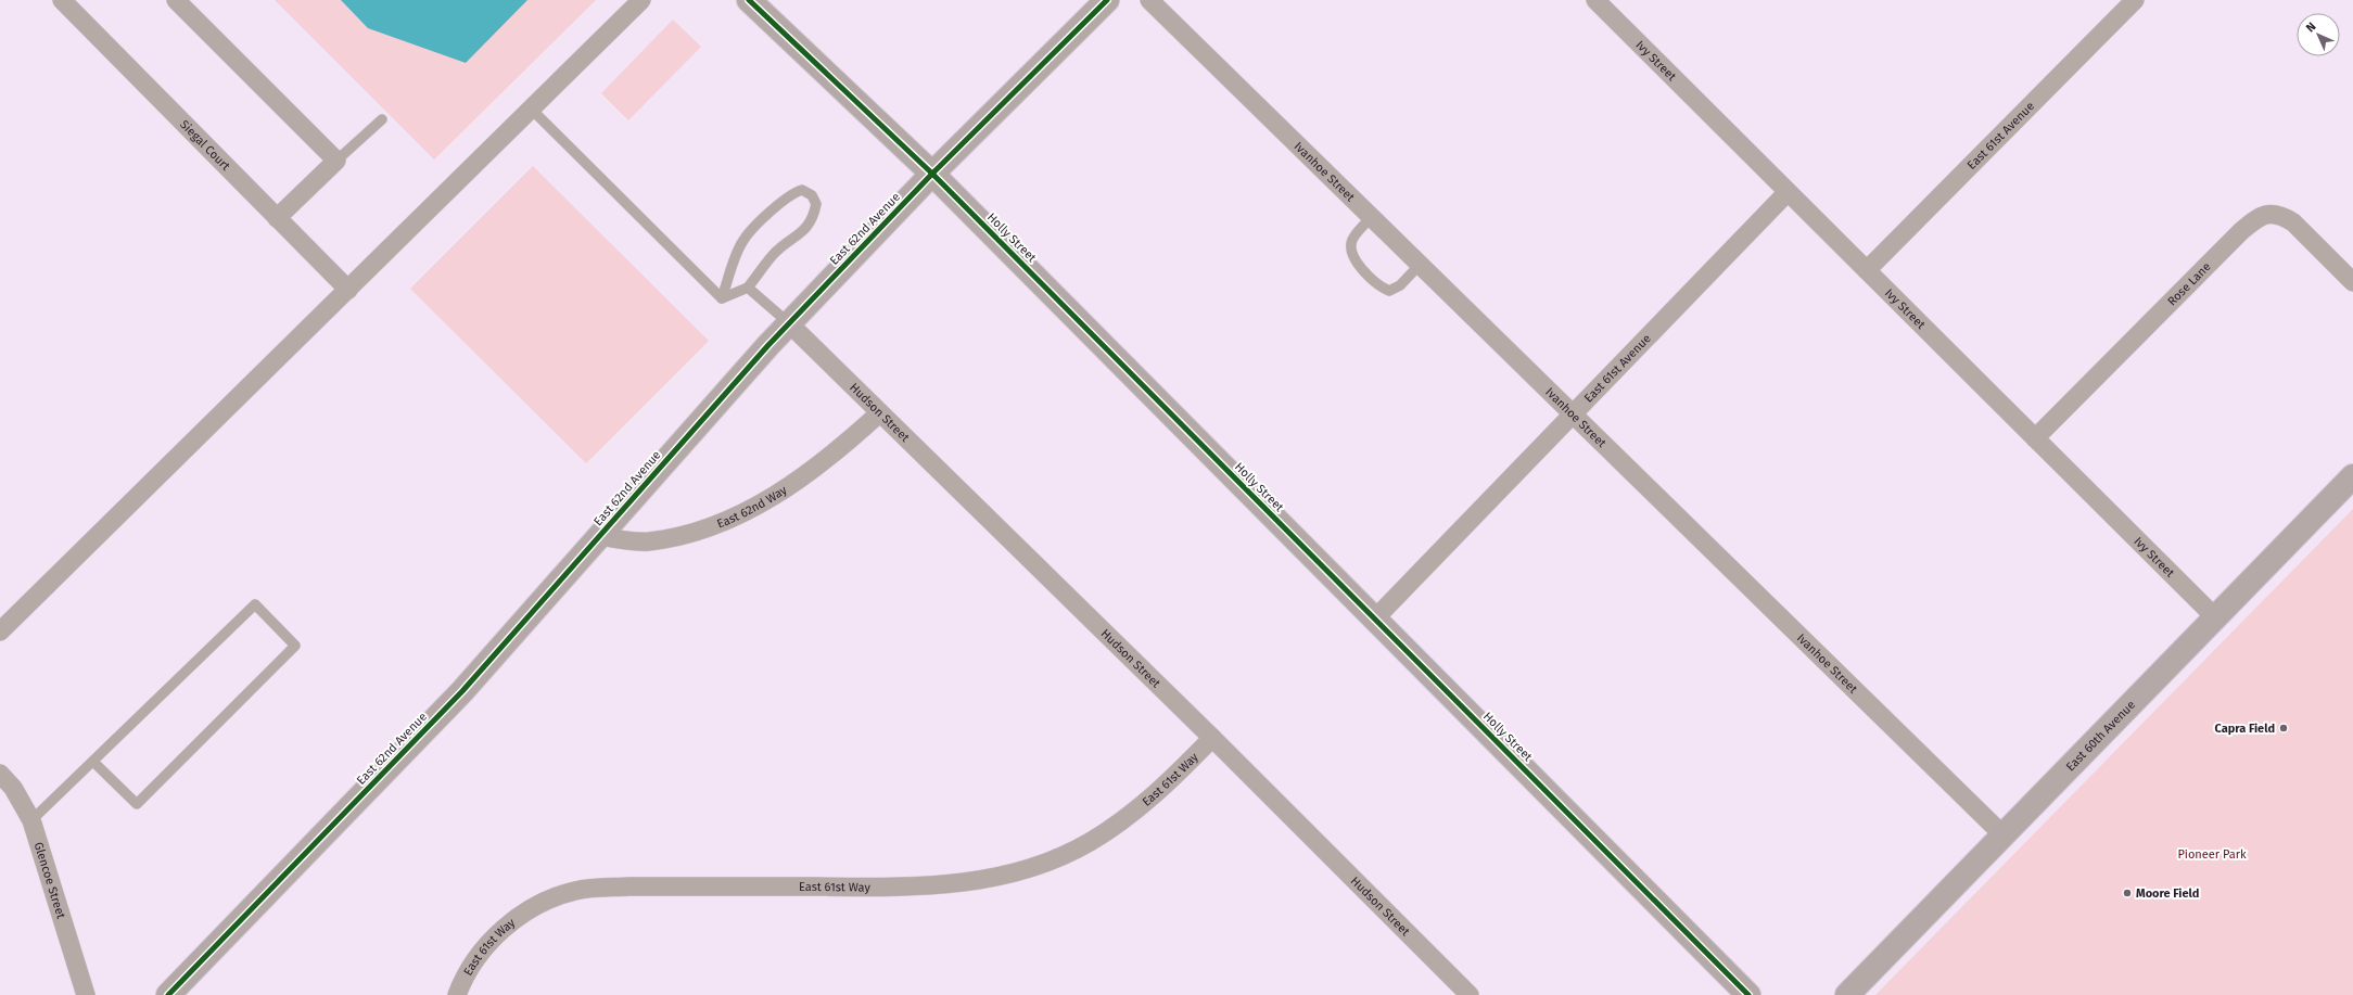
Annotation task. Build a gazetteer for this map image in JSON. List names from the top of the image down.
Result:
{
  "streets": {
    "street": [
      "Ivy Street",
      "East 61st Avenue",
      "Siegal Court",
      "Ivanhoe Street",
      "East 62nd Avenue",
      "Holly Street",
      "Rose Lane",
      "Hudson Street",
      "East 62nd Way",
      "East 60th Avenue",
      "East 61st Way",
      "Glencoe Street"
    ]
  },
  "crossings": [
    ["Ivy Street", "East 61st Avenue"],
    ["Ivy Street", "Rose Lane"],
    ["Ivy Street", "East 60th Avenue"],
    ["East 61st Avenue", "Ivanhoe Street"],
    ["East 61st Avenue", "Holly Street"],
    ["Ivanhoe Street", "East 60th Avenue"],
    ["East 62nd Avenue", "Holly Street"],
    ["East 62nd Avenue", "Hudson Street"],
    ["East 62nd Avenue", "East 62nd Way"],
    ["Hudson Street", "East 62nd Way"],
    ["Hudson Street", "East 61st Way"]
  ],
  "parks": ["Pioneer Park"],
  "places": ["Capra Field", "Moore Field"],
  "north": "top left"
}
